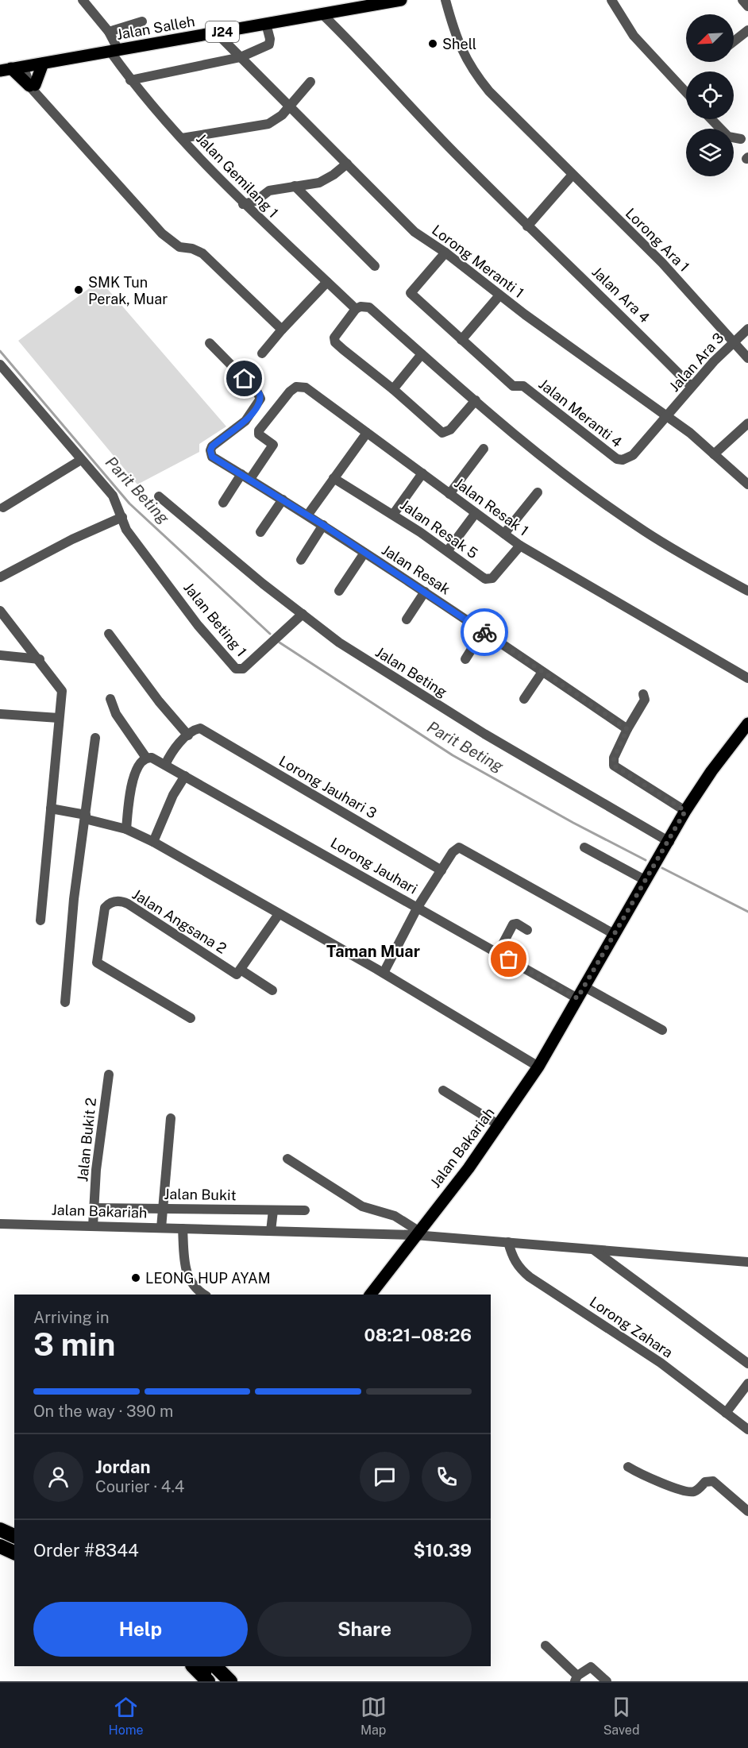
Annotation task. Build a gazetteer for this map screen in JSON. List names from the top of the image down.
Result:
{
  "streets": {
    "main road": ["Jalan Salleh", "J24", "Jalan Bakariah"],
    "street": [
      "Jalan Gemilang 1",
      "Lorong Ara 1",
      "Lorong Meranti 1",
      "Jalan Ara 4",
      "Jalan Ara 3",
      "Jalan Meranti 4",
      "Jalan Resak 1",
      "Jalan Resak 5",
      "Jalan Resak",
      "Jalan Beting 1",
      "Jalan Beting",
      "Lorong Jauhari 3",
      "Lorong Jauhari",
      "Jalan Angsana 2",
      "Jalan Bukit 2",
      "Jalan Bukit",
      "Lorong Zahara"
    ]
  },
  "crossings": [
    ["Jalan Salleh", "Jalan Gemilang 1"],
    ["Jalan Salleh", "Lorong Meranti 1"],
    ["Jalan Salleh", "Jalan Ara 4"],
    ["Lorong Ara 1", "Jalan Ara 3"],
    ["Lorong Meranti 1", "Jalan Ara 3"],
    ["Lorong Meranti 1", "Jalan Meranti 4"],
    ["Jalan Ara 4", "Jalan Ara 3"],
    ["Jalan Ara 3", "Jalan Meranti 4"],
    ["Jalan Resak 1", "Jalan Resak 5"],
    ["Jalan Resak 1", "Jalan Resak"],
    ["Jalan Beting 1", "Jalan Beting"],
    ["Jalan Beting", "Jalan Bakariah"],
    ["Lorong Jauhari", "Jalan Bakariah"],
    ["Jalan Bukit 2", "Jalan Bakariah"],
    ["Jalan Bukit 2", "Jalan Bukit"]
  ],
  "districts": ["Taman Muar"],
  "water": ["Parit Beting"],
  "places": ["Shell", "SMK Tun Perak, Muar", "LEONG HUP AYAM"],
  "north": "bottom left",
  "page": {
    "heading": ["3 min", "Arriving in", "08:21–08:26"],
    "panel": [
      "Jordan",
      "Courier · 4.4",
      "Order #8344",
      "$10.39"
    ],
    "bar": "On the way · 390 m",
    "buttons": ["Help", "Share"],
    "tabs": ["Home", "Map", "Saved"]
  }
}
